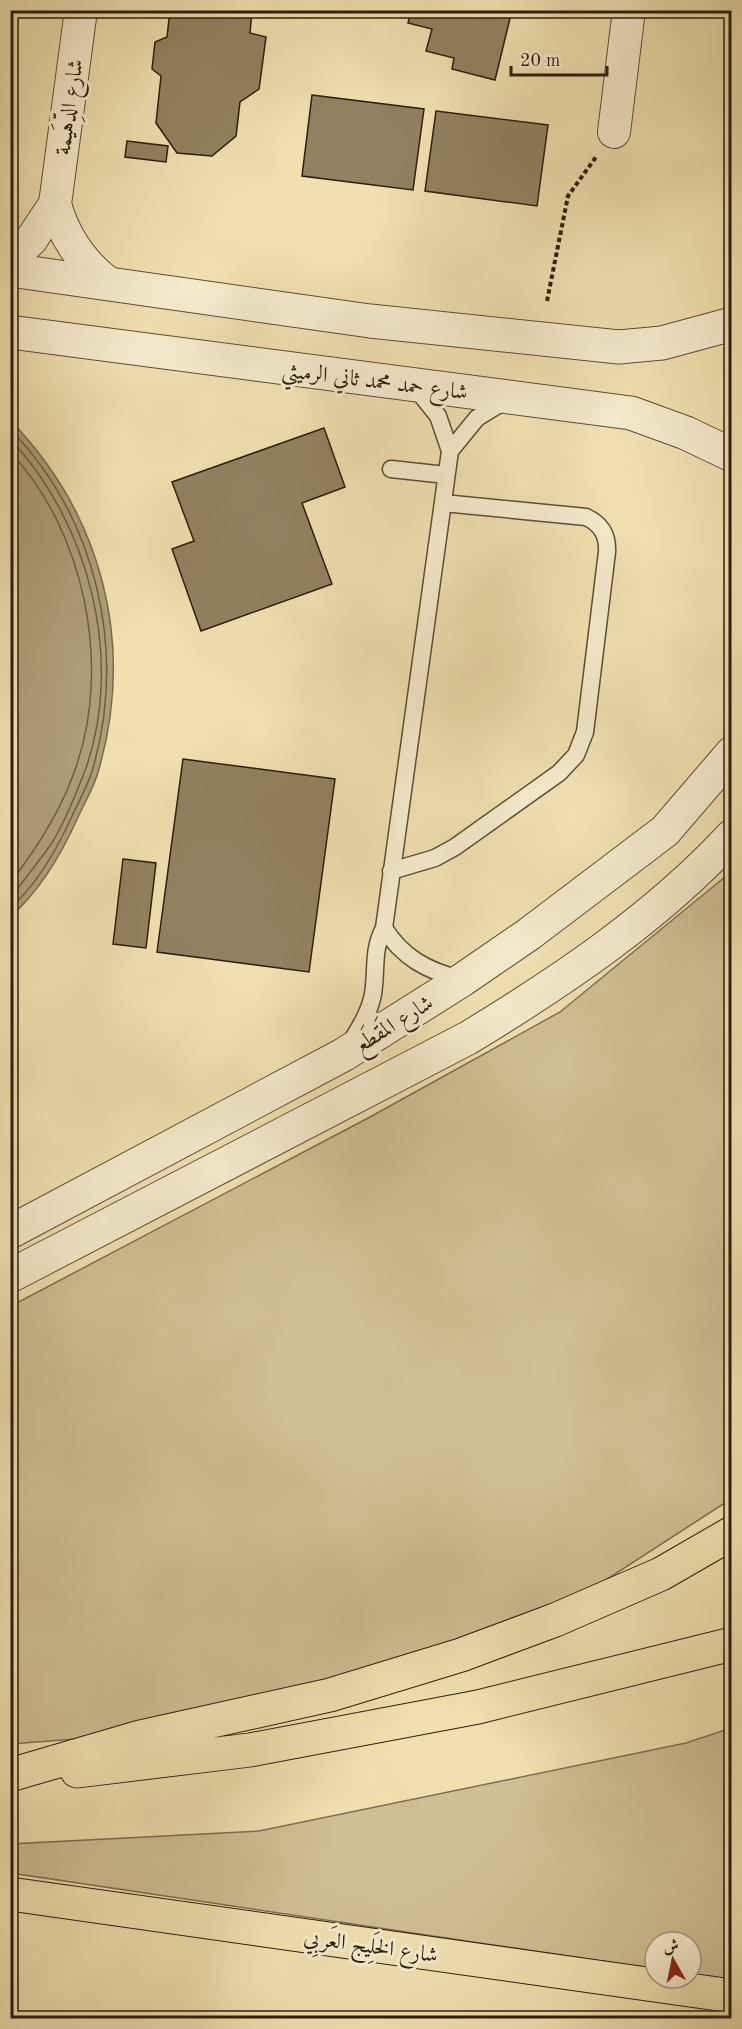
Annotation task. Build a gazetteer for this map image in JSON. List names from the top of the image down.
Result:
{
  "streets": {
    "highway": ["شارع الخَلِيج العَربِي"],
    "street": ["شارع الدِّهَيمة", "شارع حمد محمد ثاني الرميثي", "شارع المَقطَع"]
  },
  "scale_bar": "20 m",
  "north": "top"
}
